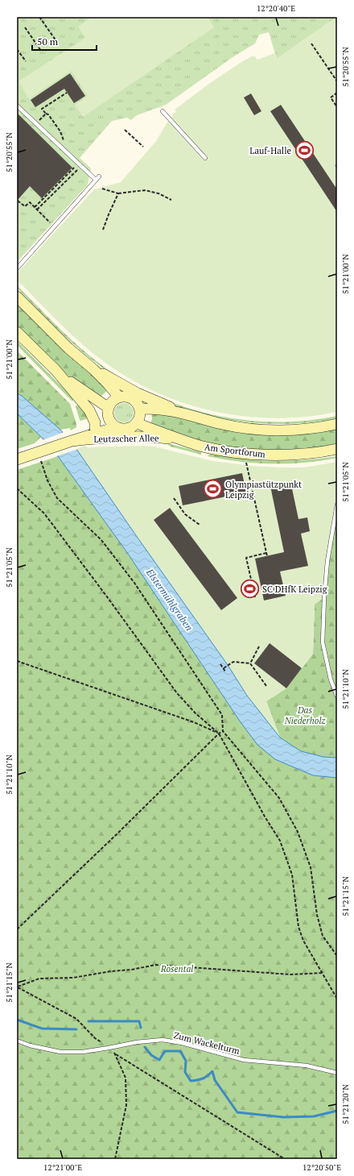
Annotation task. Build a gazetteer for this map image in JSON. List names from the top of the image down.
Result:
{
  "streets": {
    "main road": ["Leutzscher Allee", "Am Sportforum"],
    "lane": ["Zum Wackelturm"]
  },
  "crossings": [
    ["Leutzscher Allee", "Am Sportforum"]
  ],
  "water": ["Elstermühlgraben"],
  "parks": ["Das Niederholz", "Rosental"],
  "places": {
    "sports": ["Lauf-Halle", "Olympiastützpunkt Leipzig", "SC DHfK Leipzig"]
  },
  "scale_bar": "50 m",
  "coordinates": [
    "12°20'40\"E",
    "51°20'55\"N",
    "51°21'00\"N",
    "51°21'05\"N",
    "51°21'10\"N",
    "51°21'15\"N",
    "51°21'20\"N",
    "12°21'00\"E",
    "12°20'50\"E"
  ]
}
